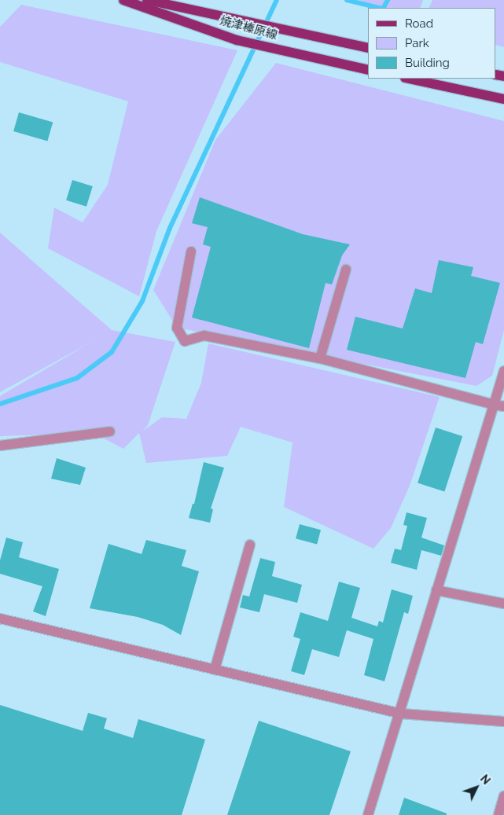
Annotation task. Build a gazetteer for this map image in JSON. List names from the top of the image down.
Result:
{
  "streets": {
    "main road": ["焼津榛原線"]
  },
  "legend": ["Road", "Park", "Building"],
  "north": "top right"
}
